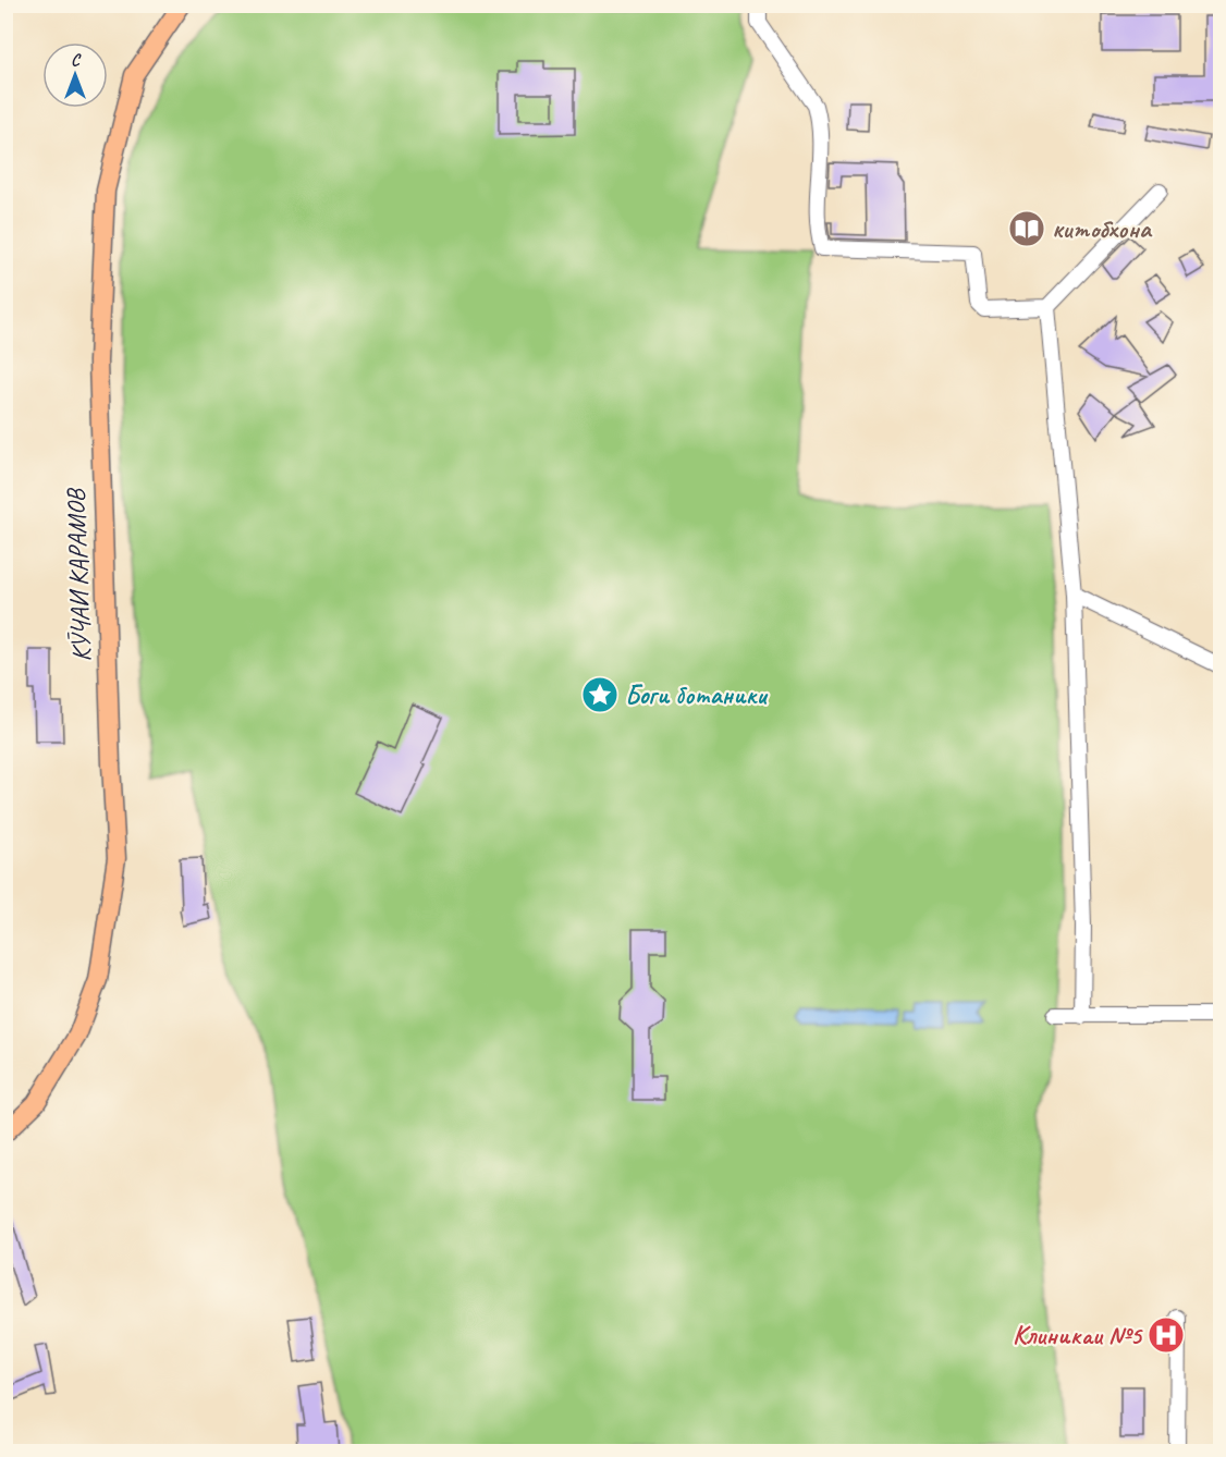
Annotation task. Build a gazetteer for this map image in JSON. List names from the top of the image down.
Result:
{
  "streets": {
    "main road": ["КӮЧАИ КАРАМОВ"]
  },
  "places": {
    "library": ["китобхона"],
    "place": ["Боги ботаники"],
    "hospital": ["Клиникаи №5"]
  },
  "north": "top"
}
